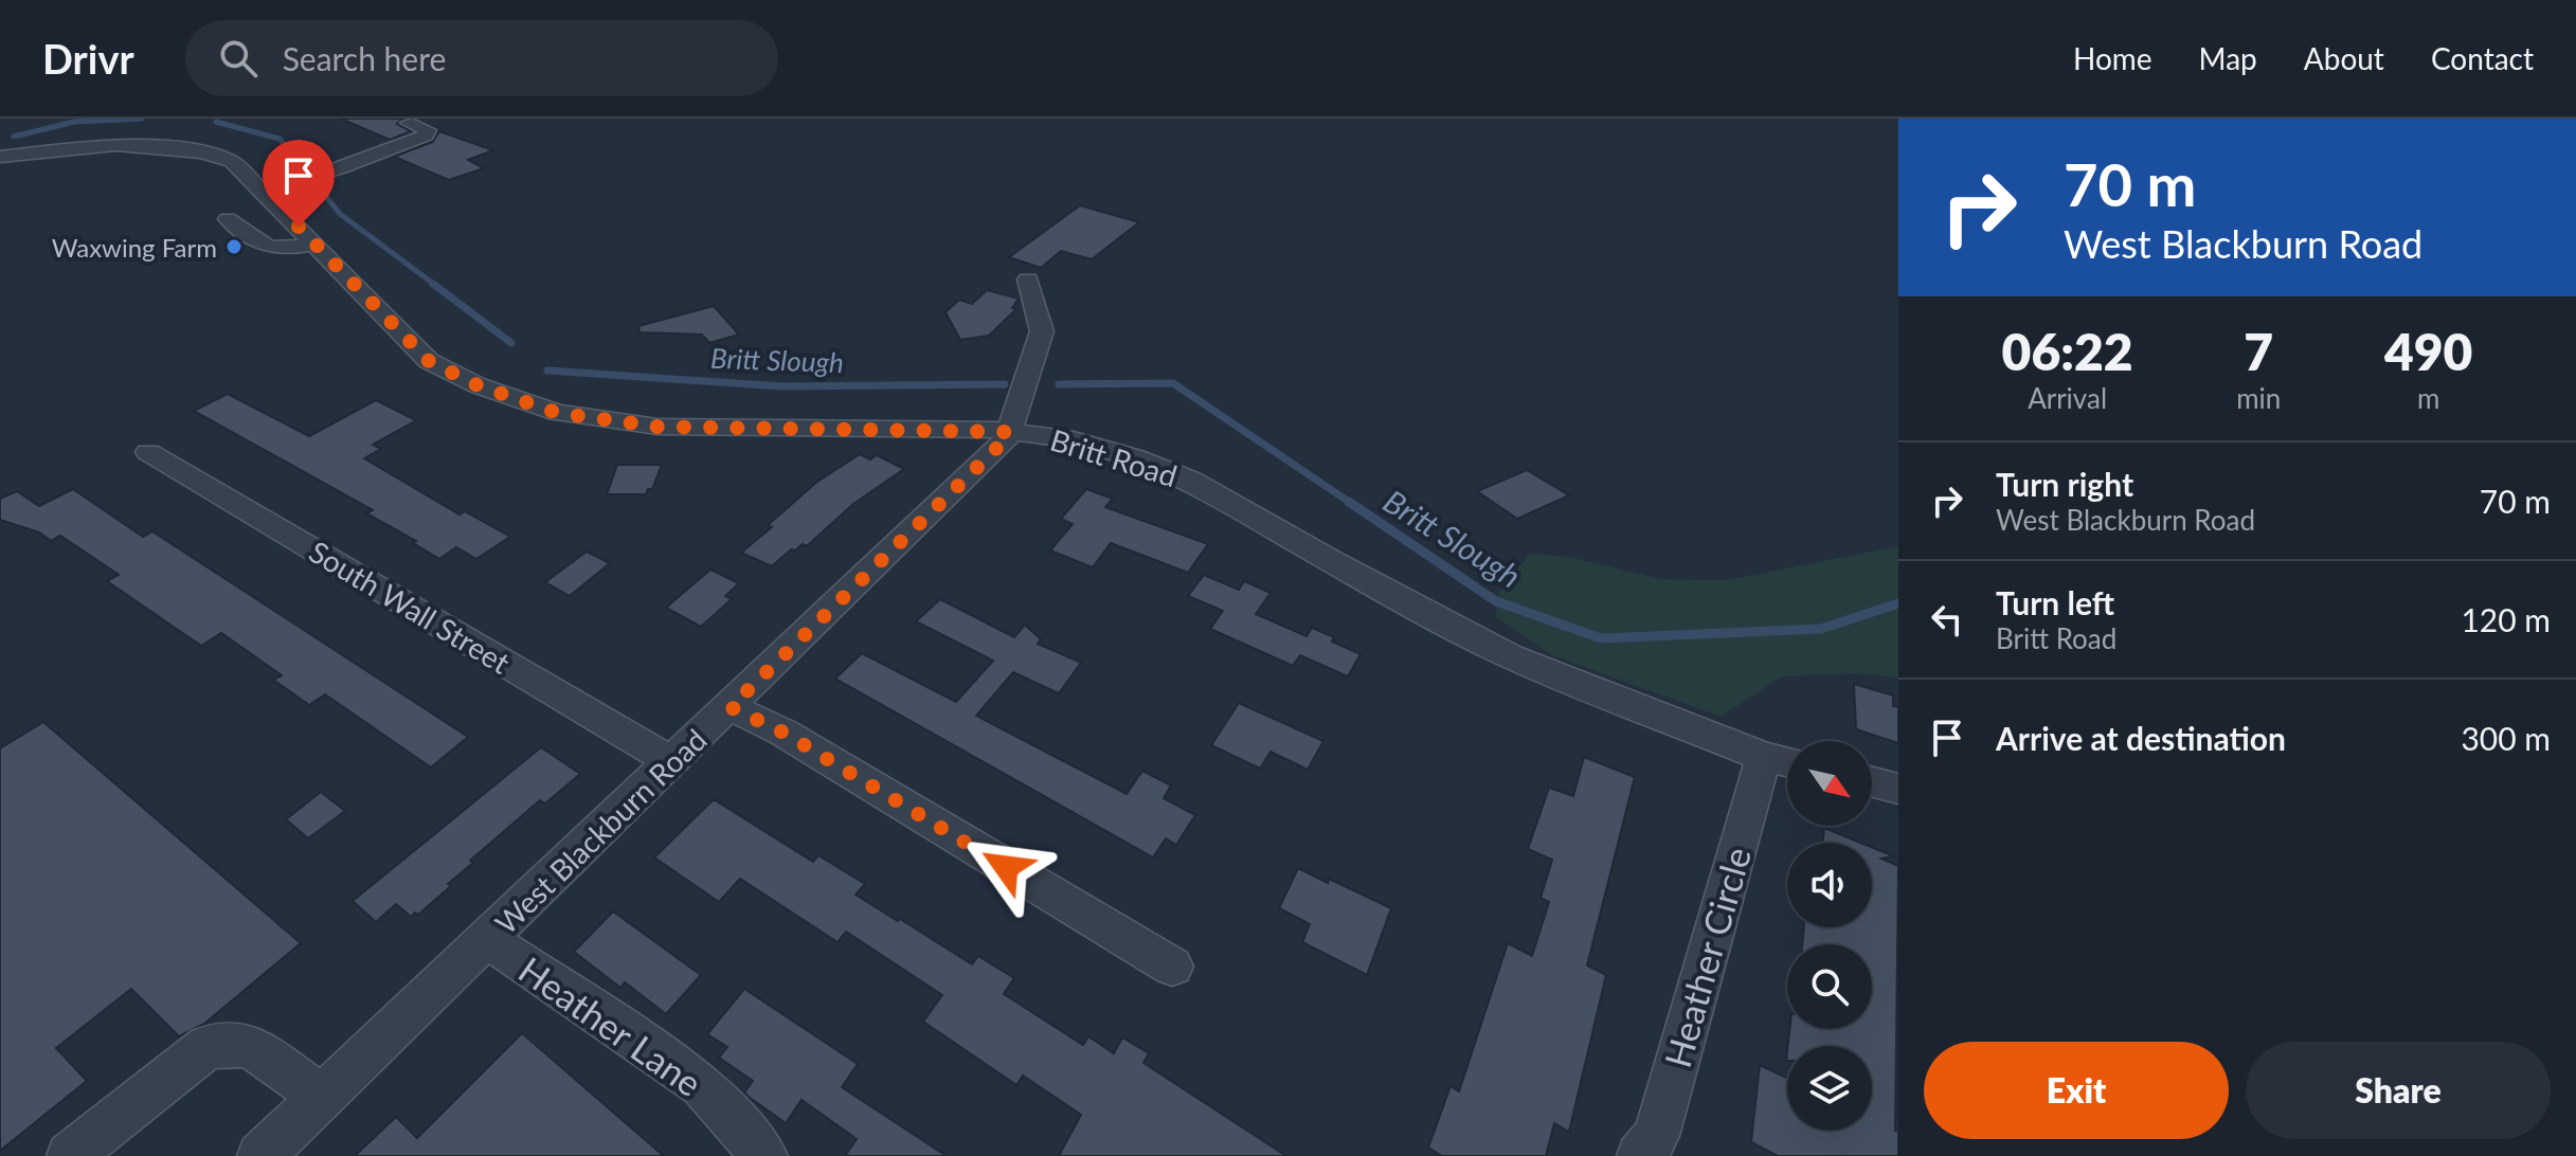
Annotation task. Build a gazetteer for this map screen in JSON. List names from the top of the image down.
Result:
{
  "streets": {
    "street": [
      "Britt Road",
      "South Wall Street",
      "West Blackburn Road",
      "Heather Circle",
      "Heather Lane"
    ]
  },
  "crossings": [
    ["Britt Road", "West Blackburn Road"],
    ["Britt Road", "Heather Circle"],
    ["South Wall Street", "West Blackburn Road"],
    ["West Blackburn Road", "Heather Lane"]
  ],
  "water": ["Britt Slough"],
  "places": ["Waxwing Farm"],
  "north": "bottom right",
  "page": {
    "header": "Drivr",
    "search": "Search here",
    "nav": [
      "Home",
      "Map",
      "About",
      "Contact"
    ],
    "turn": ["70 m", "West Blackburn Road"],
    "eta": [
      "06:22",
      "Arrival",
      "7",
      "min",
      "490",
      "m"
    ],
    "list": [
      {
        "name": "Turn right",
        "note": "West Blackburn Road",
        "value": "70 m"
      },
      {
        "name": "Turn left",
        "note": "Britt Road",
        "value": "120 m"
      },
      {
        "name": "Arrive at destination",
        "value": "300 m"
      }
    ],
    "buttons": ["Exit", "Share"]
  }
}
